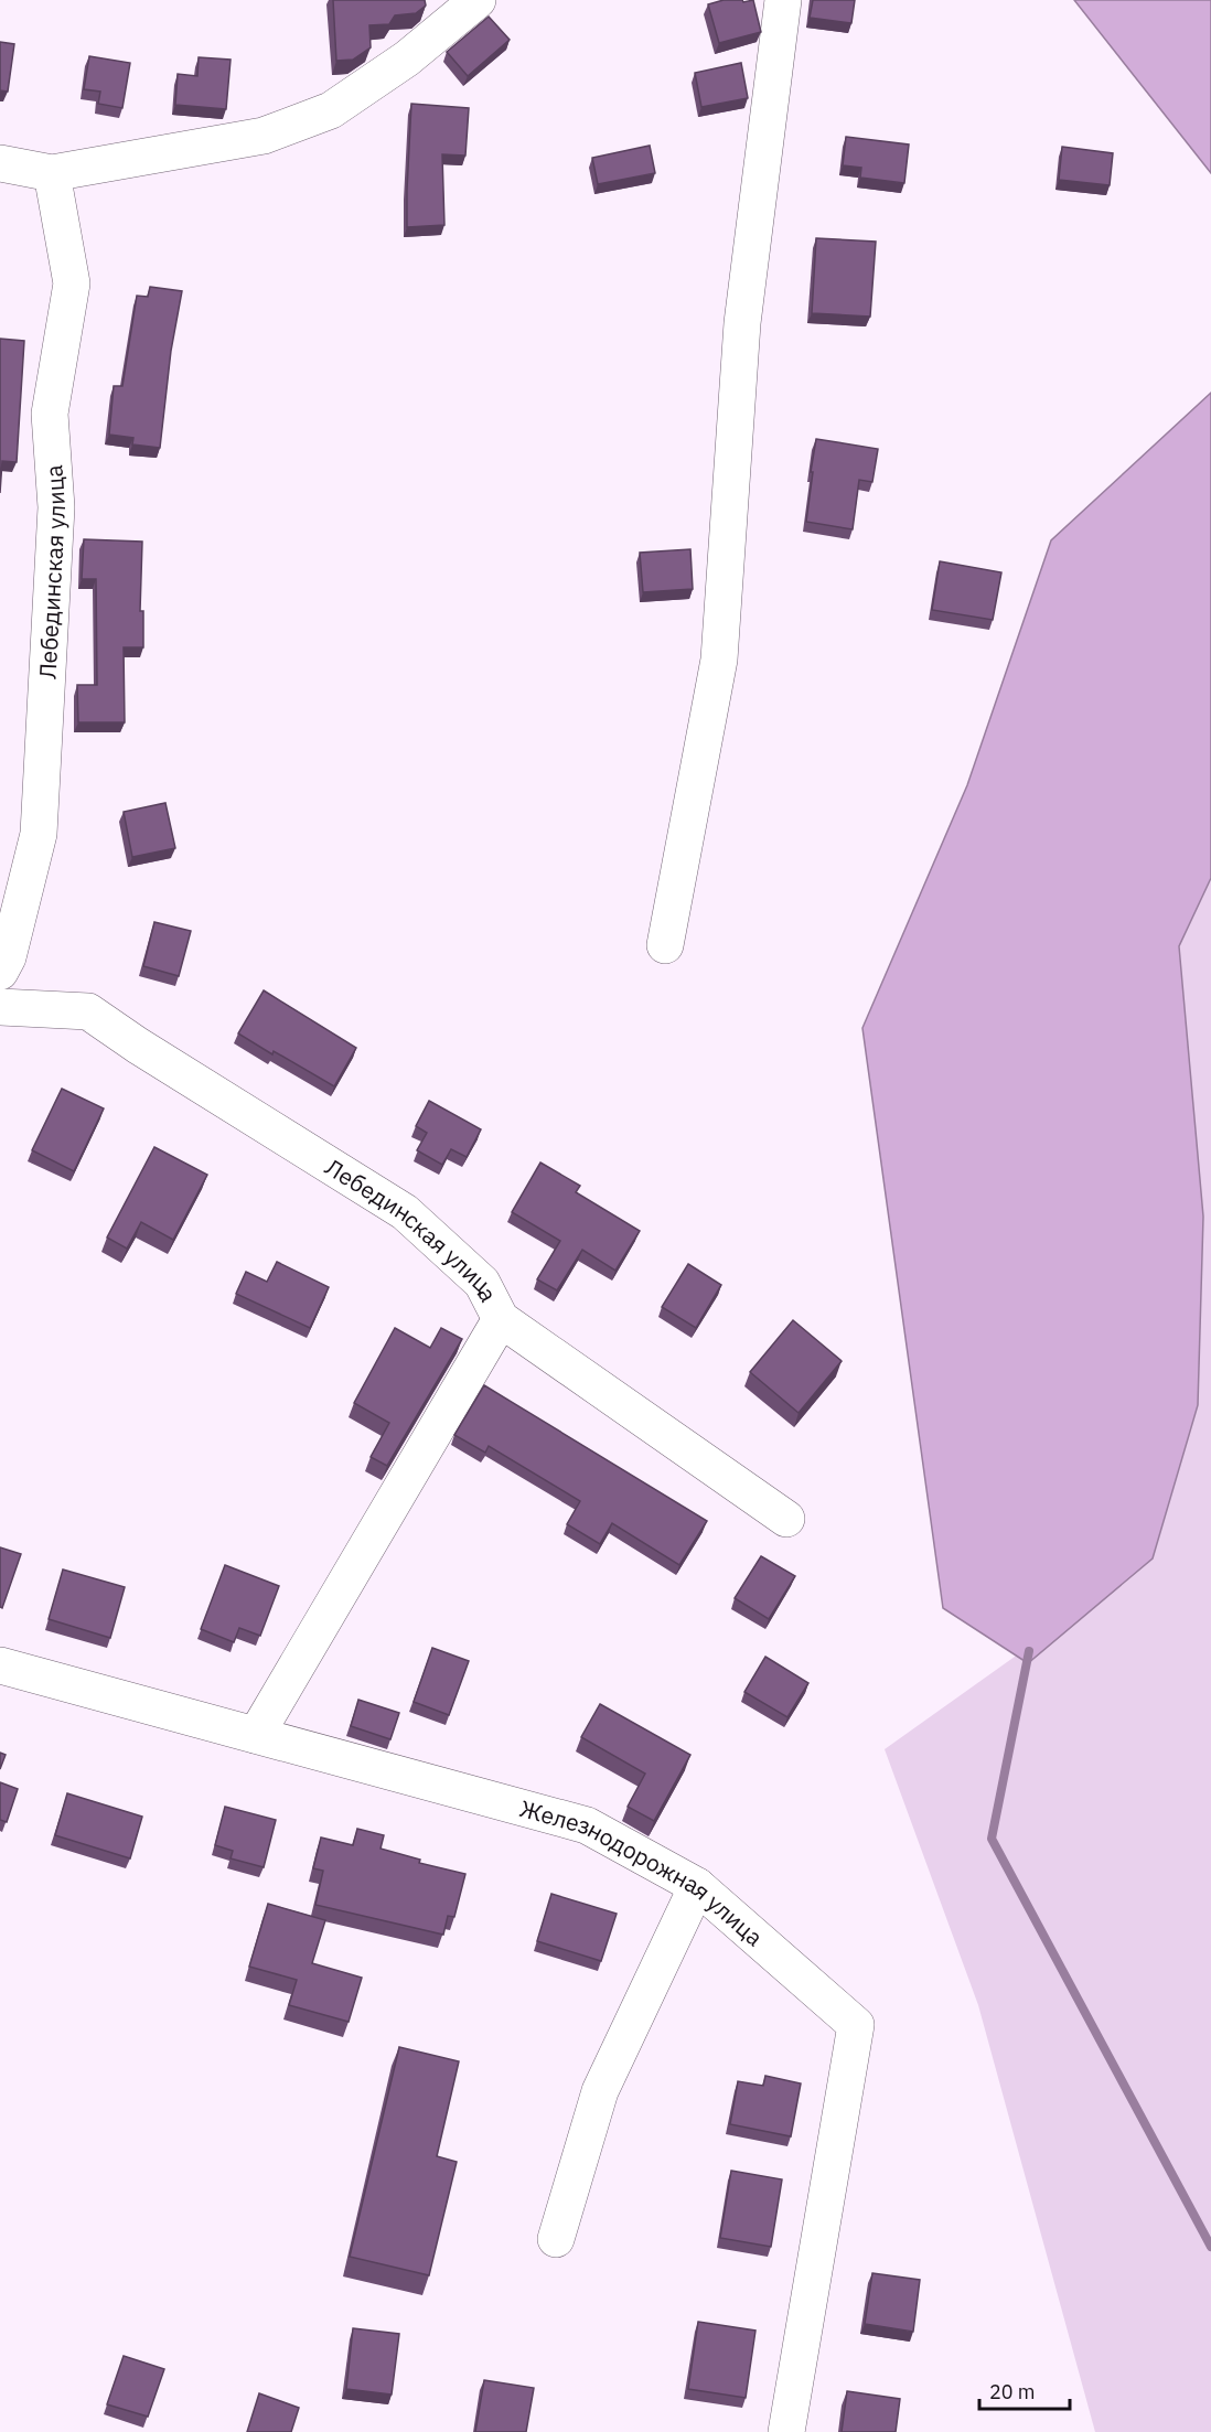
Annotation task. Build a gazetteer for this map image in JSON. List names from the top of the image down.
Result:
{
  "streets": {
    "street": ["Лебединская улица", "Железнодорожная улица"]
  },
  "scale_bar": "20 m"
}
